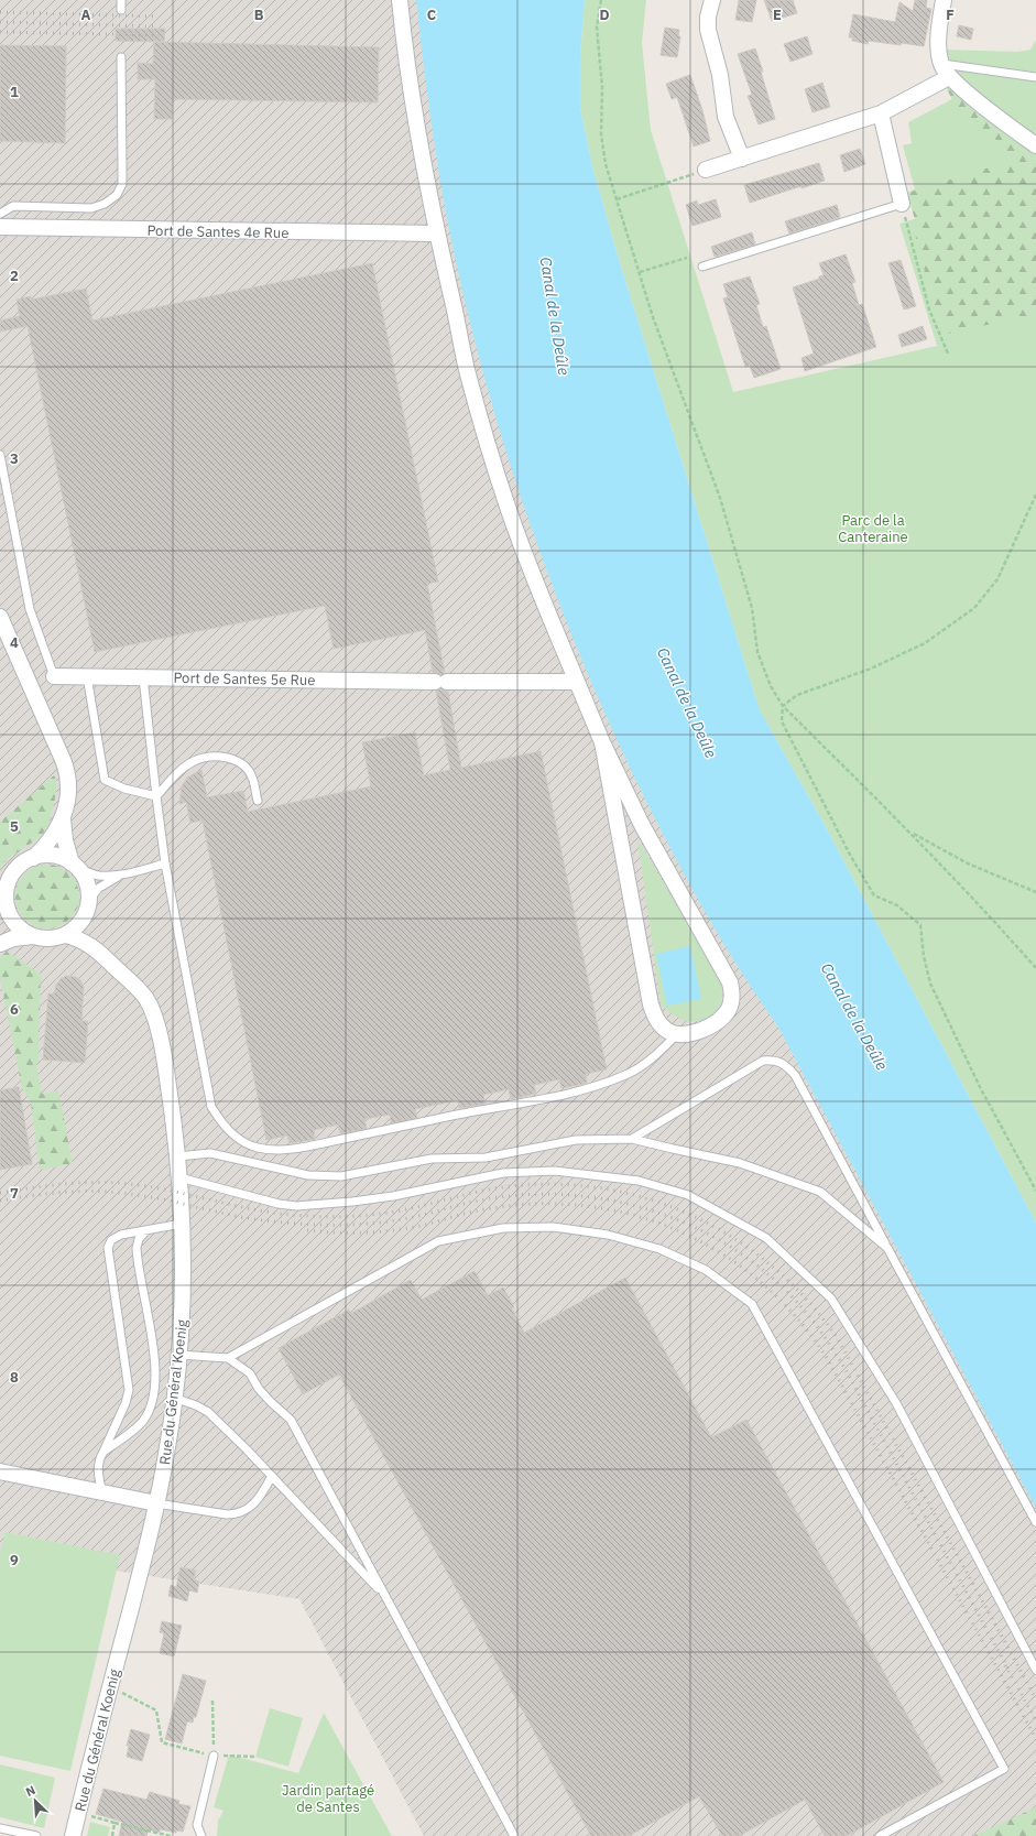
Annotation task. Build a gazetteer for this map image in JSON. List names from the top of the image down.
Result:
{
  "streets": {
    "street": ["Port de Santes 4e Rue", "Port de Santes 5e Rue", "Rue du Général Koenig"]
  },
  "water": ["Canal de la Deûle"],
  "parks": ["Parc de la Canteraine", "Jardin partagé de Santes"],
  "north": "top left",
  "grid": {
    "columns": [
      "A",
      "B",
      "C",
      "D",
      "E",
      "F"
    ],
    "rows": [
      "1",
      "2",
      "3",
      "4",
      "5",
      "6",
      "7",
      "8",
      "9"
    ]
  }
}
